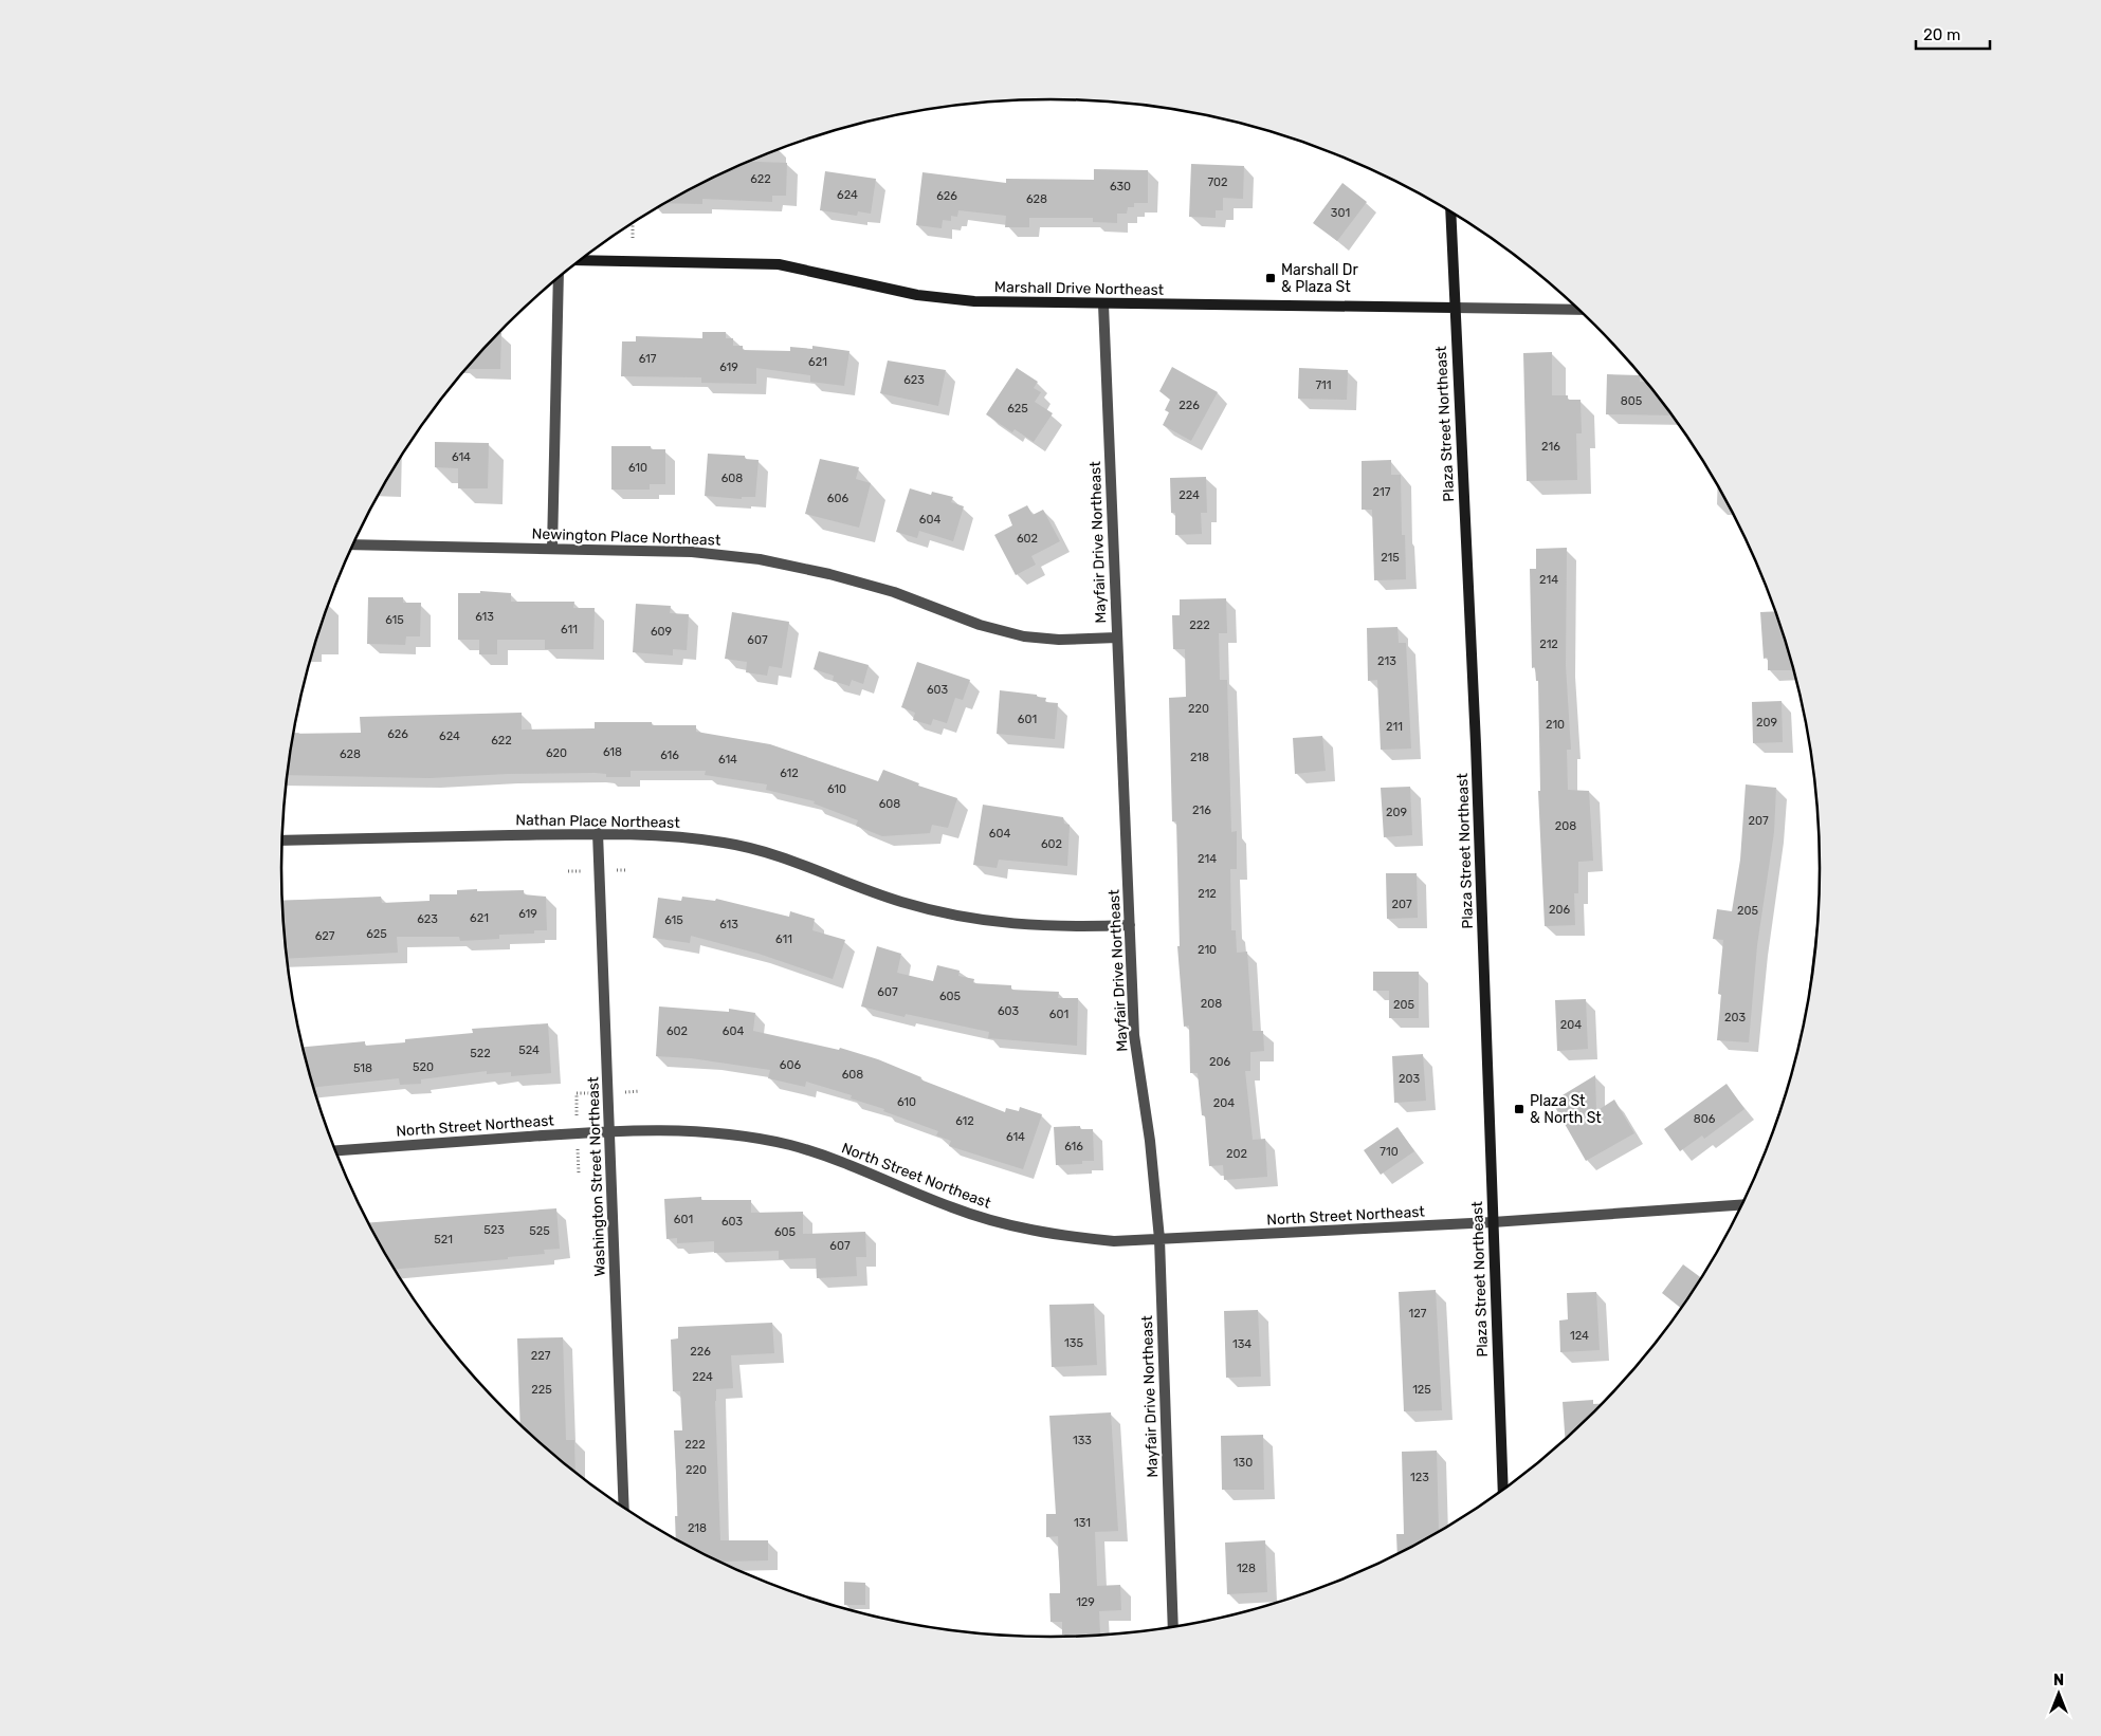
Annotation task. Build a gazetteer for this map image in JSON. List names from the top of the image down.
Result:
{
  "streets": {
    "main road": ["Marshall Drive Northeast", "Plaza Street Northeast"],
    "street": [
      "Newington Place Northeast",
      "Mayfair Drive Northeast",
      "Nathan Place Northeast",
      "North Street Northeast",
      "Washington Street Northeast"
    ]
  },
  "crossings": [
    ["Marshall Drive Northeast", "Plaza Street Northeast"],
    ["Marshall Drive Northeast", "Mayfair Drive Northeast"],
    ["Plaza Street Northeast", "North Street Northeast"],
    ["Newington Place Northeast", "Mayfair Drive Northeast"],
    ["Mayfair Drive Northeast", "Nathan Place Northeast"],
    ["Mayfair Drive Northeast", "North Street Northeast"],
    ["Nathan Place Northeast", "Washington Street Northeast"],
    ["North Street Northeast", "Washington Street Northeast"]
  ],
  "places": {
    "transit": ["Marshall Dr & Plaza St", "Plaza St & North St"]
  },
  "house_numbers": [
    "622",
    "702",
    "630",
    "624",
    "626",
    "628",
    "301",
    "617",
    "621",
    "619",
    "623",
    "711",
    "805",
    "226",
    "625",
    "216",
    "614",
    "610",
    "608",
    "217",
    "224",
    "606",
    "604",
    "602",
    "215",
    "214",
    "613",
    "615",
    "222",
    "611",
    "609",
    "607",
    "212",
    "213",
    "603",
    "220",
    "601",
    "209",
    "210",
    "211",
    "626",
    "624",
    "622",
    "618",
    "620",
    "628",
    "616",
    "218",
    "614",
    "612",
    "610",
    "608",
    "216",
    "209",
    "207",
    "208",
    "604",
    "602",
    "214",
    "212",
    "207",
    "206",
    "205",
    "619",
    "621",
    "623",
    "615",
    "613",
    "625",
    "627",
    "611",
    "210",
    "607",
    "605",
    "208",
    "205",
    "603",
    "601",
    "203",
    "204",
    "602",
    "604",
    "524",
    "522",
    "206",
    "606",
    "520",
    "518",
    "608",
    "203",
    "610",
    "204",
    "806",
    "612",
    "614",
    "616",
    "710",
    "202",
    "601",
    "603",
    "523",
    "525",
    "605",
    "521",
    "607",
    "127",
    "124",
    "135",
    "134",
    "226",
    "227",
    "224",
    "225",
    "125",
    "133",
    "222",
    "130",
    "220",
    "123",
    "131",
    "218",
    "128",
    "129"
  ],
  "scale_bar": "20 m",
  "north": "top"
}
